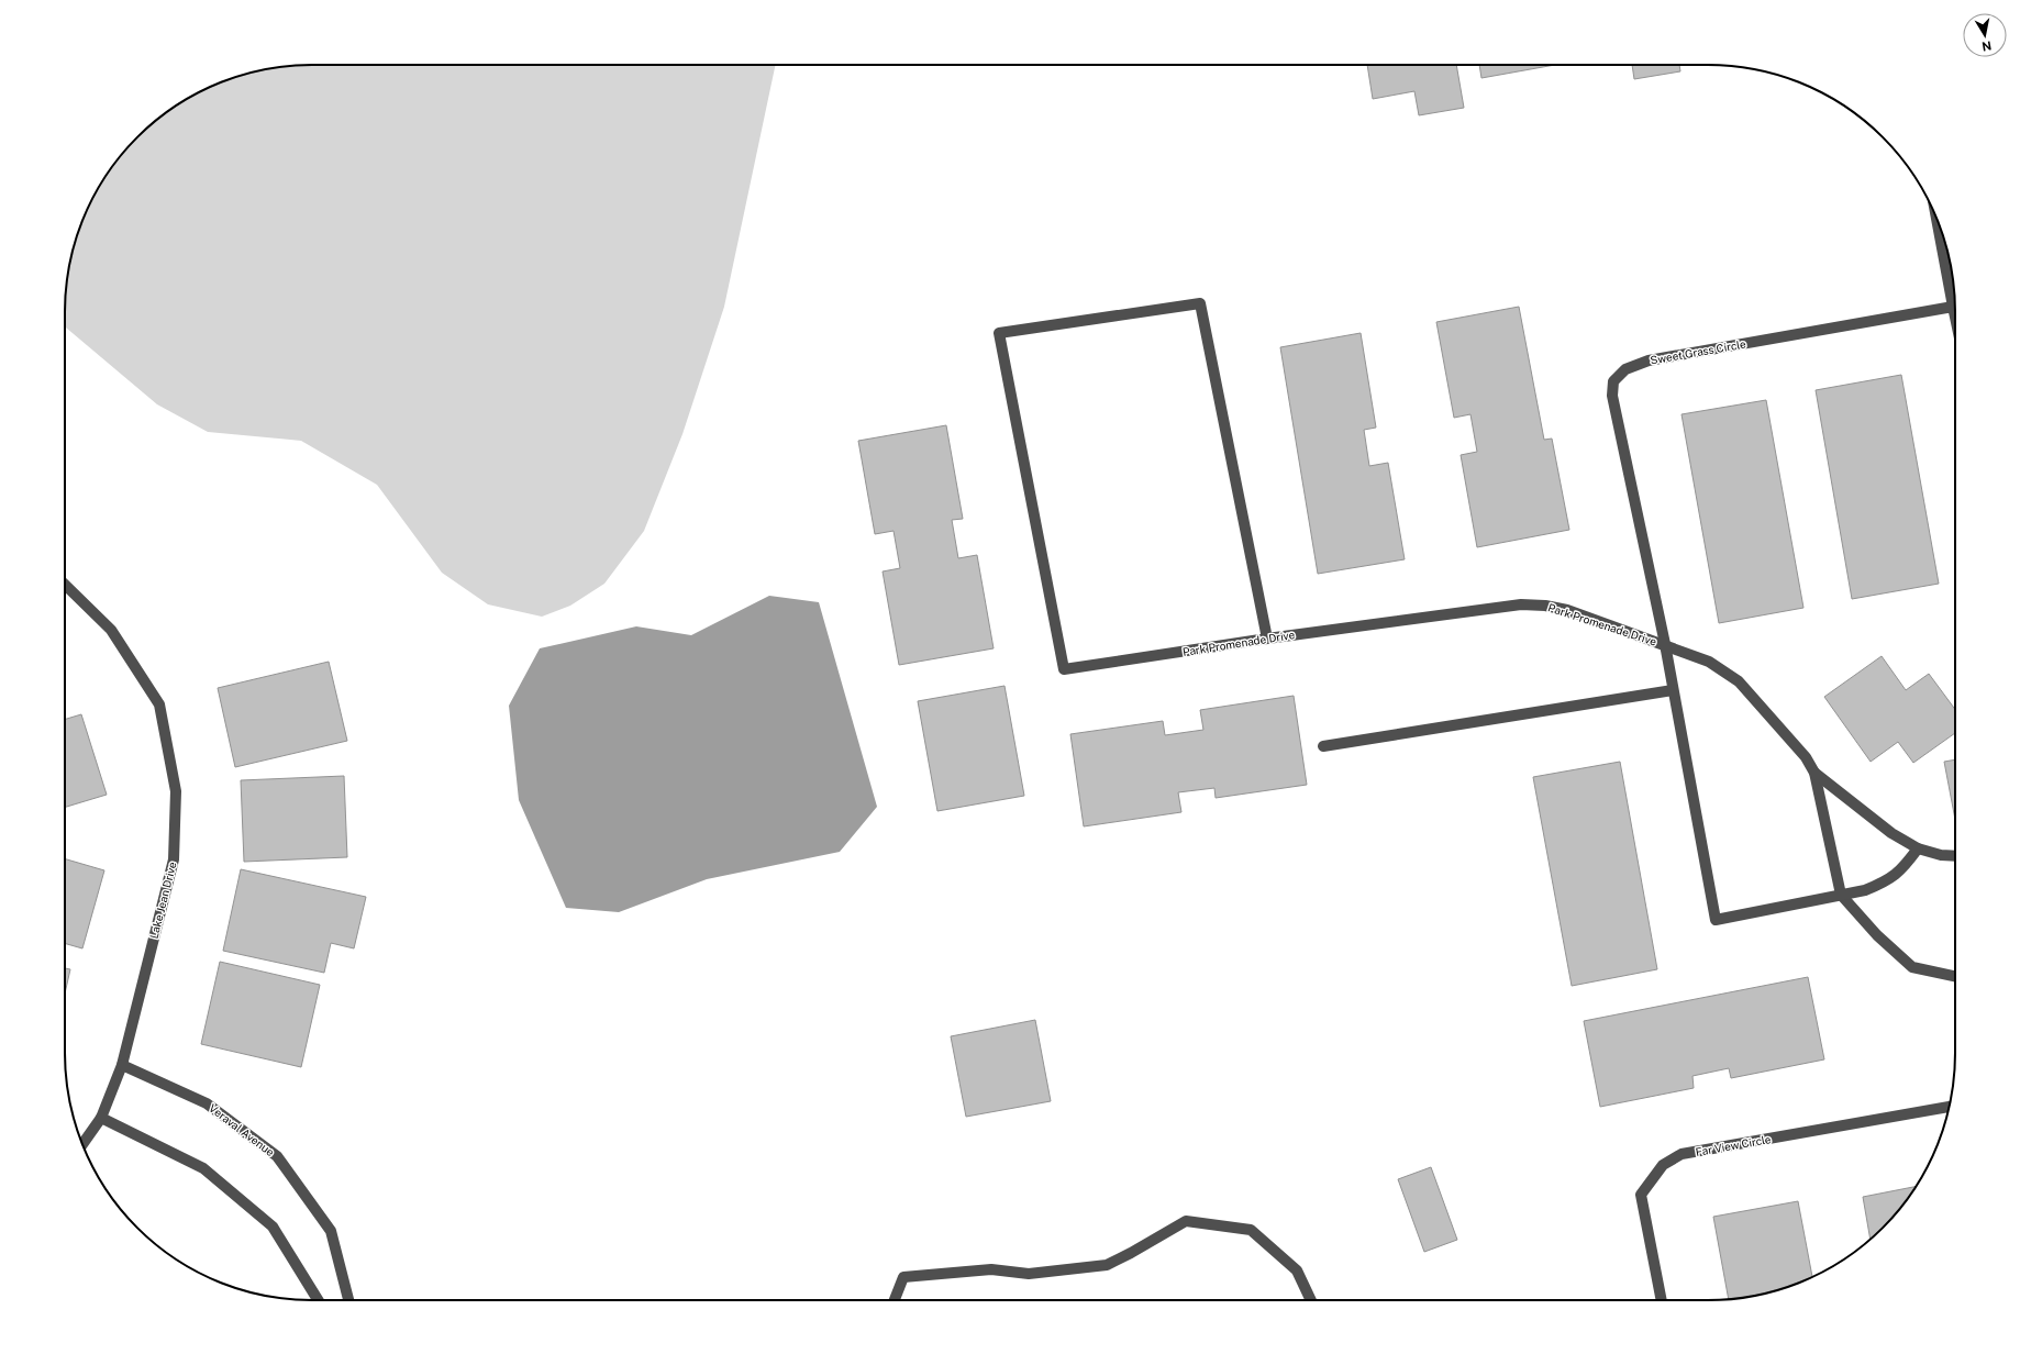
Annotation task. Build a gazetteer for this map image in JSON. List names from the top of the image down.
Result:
{
  "streets": {
    "street": [
      "Sweet Grass Circle",
      "Park Promenade Drive",
      "Lake Jean Drive",
      "Veraval Avenue",
      "Far View Circle"
    ]
  },
  "crossings": [
    ["Sweet Grass Circle", "Park Promenade Drive"],
    ["Lake Jean Drive", "Veraval Avenue"]
  ],
  "north": "bottom"
}
